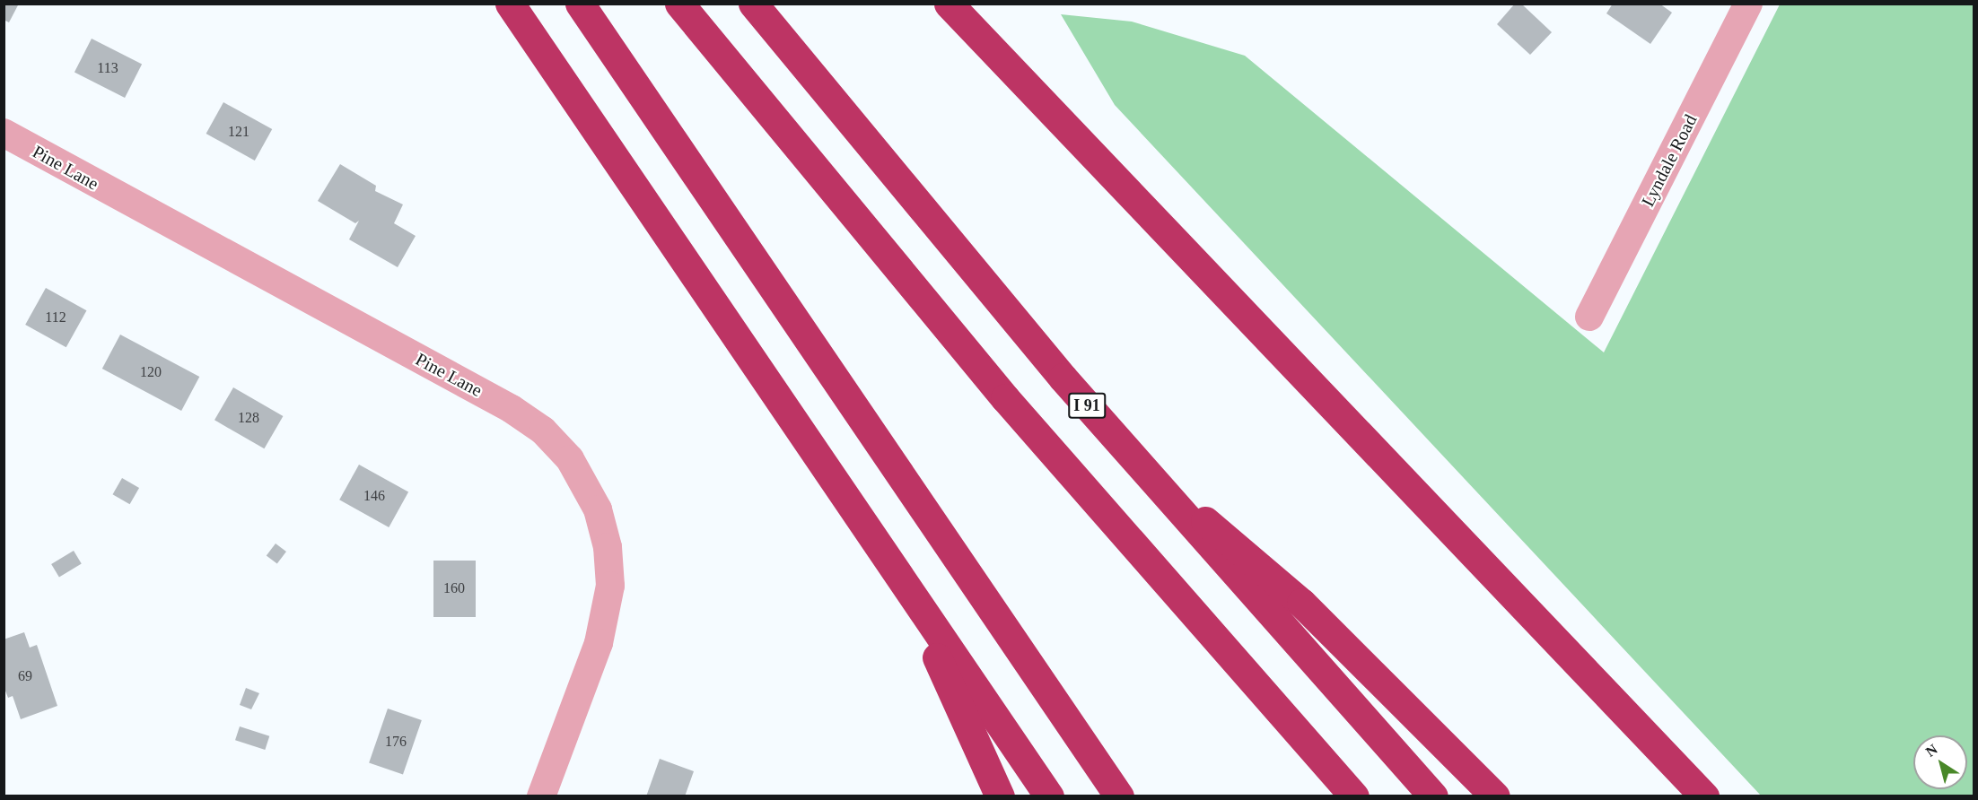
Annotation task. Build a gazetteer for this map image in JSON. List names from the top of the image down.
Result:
{
  "streets": {
    "highway": ["I 91"],
    "street": ["Lyndale Road", "Pine Lane"]
  },
  "house_numbers": [
    "113",
    "121",
    "112",
    "120",
    "128",
    "146",
    "160",
    "69",
    "176"
  ],
  "north": "top left"
}
